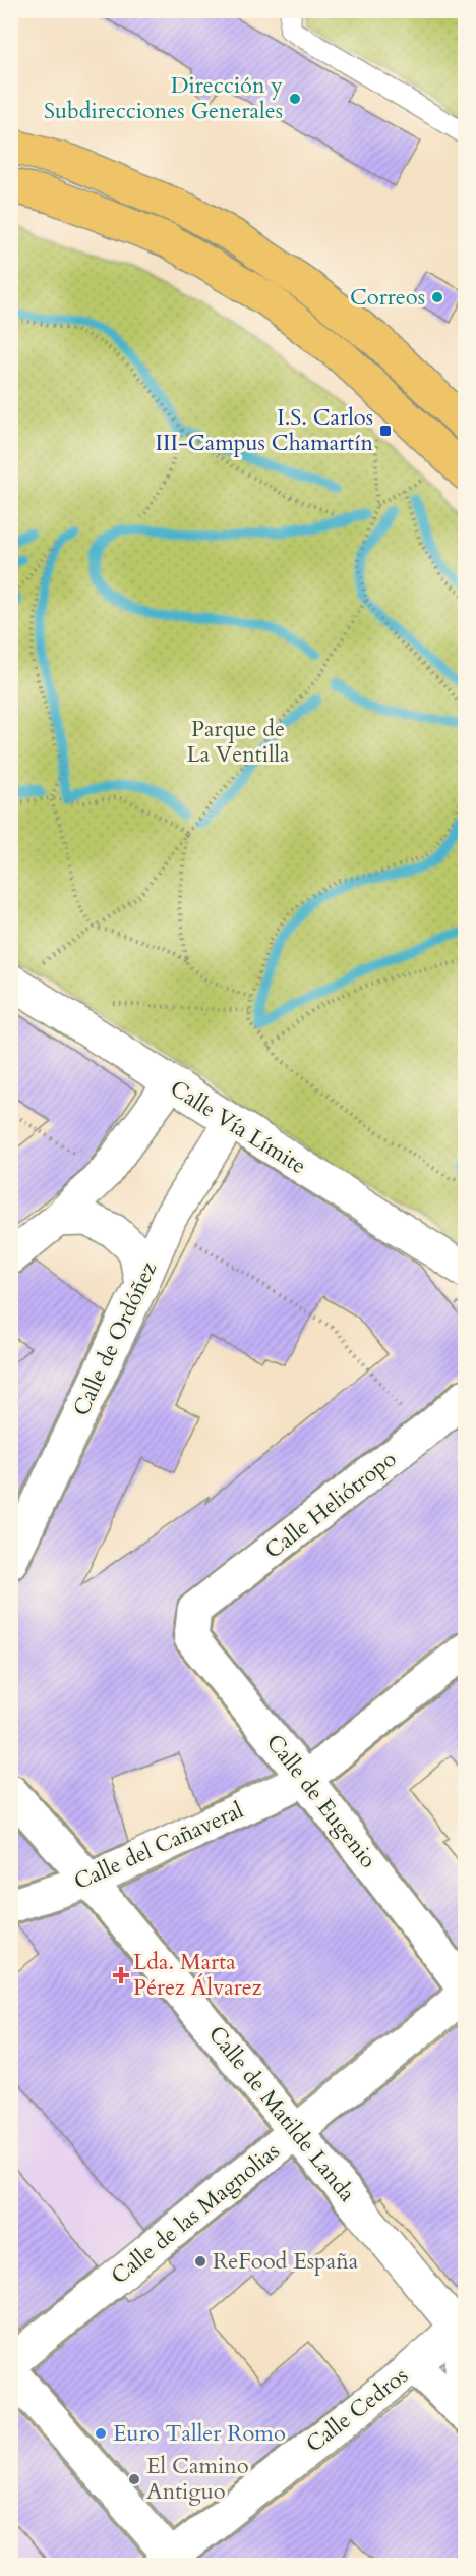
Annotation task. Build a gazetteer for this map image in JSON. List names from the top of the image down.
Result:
{
  "streets": {
    "street": [
      "Calle Vía Límite",
      "Calle de Ordóñez",
      "Calle Heliótropo",
      "Calle de Eugenio",
      "Calle del Cañaveral",
      "Calle de Matilde Landa",
      "Calle de las Magnolias",
      "Calle Cedros"
    ]
  },
  "crossings": [
    ["Calle Vía Límite", "Calle de Ordóñez"],
    ["Calle Heliótropo", "Calle de Eugenio"],
    ["Calle de Eugenio", "Calle del Cañaveral"],
    ["Calle de Eugenio", "Calle de las Magnolias"],
    ["Calle del Cañaveral", "Calle de Matilde Landa"],
    ["Calle de Matilde Landa", "Calle de las Magnolias"],
    ["Calle de Matilde Landa", "Calle Cedros"]
  ],
  "parks": ["Parque de La Ventilla"],
  "places": {
    "other": [
      "Dirección y Subdirecciones Generales",
      "Correos",
      "ReFood España",
      "Euro Taller Romo",
      "El Camino Antiguo"
    ],
    "transit": ["I.S. Carlos III-Campus Chamartín"],
    "health": ["Lda. Marta Pérez Álvarez"]
  }
}
